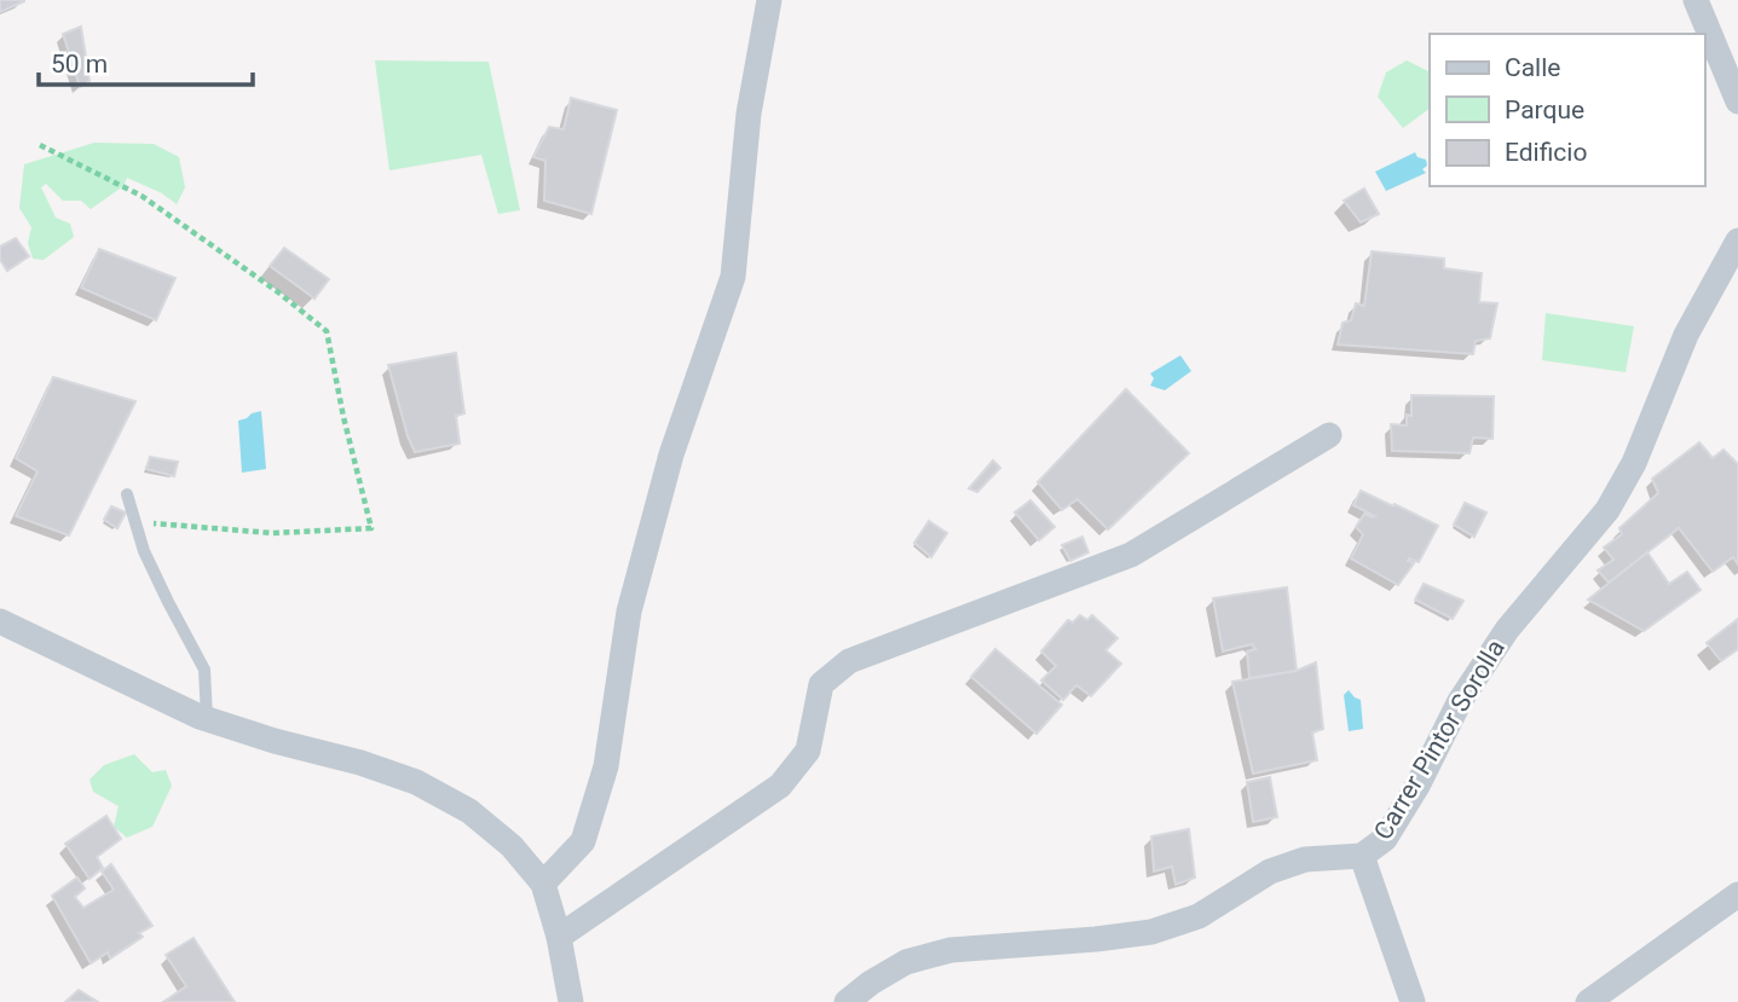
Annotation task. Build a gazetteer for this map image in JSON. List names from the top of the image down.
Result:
{
  "streets": {
    "street": ["Carrer Pintor Sorolla"]
  },
  "legend": ["Calle", "Parque", "Edificio"],
  "scale_bar": "50 m"
}
